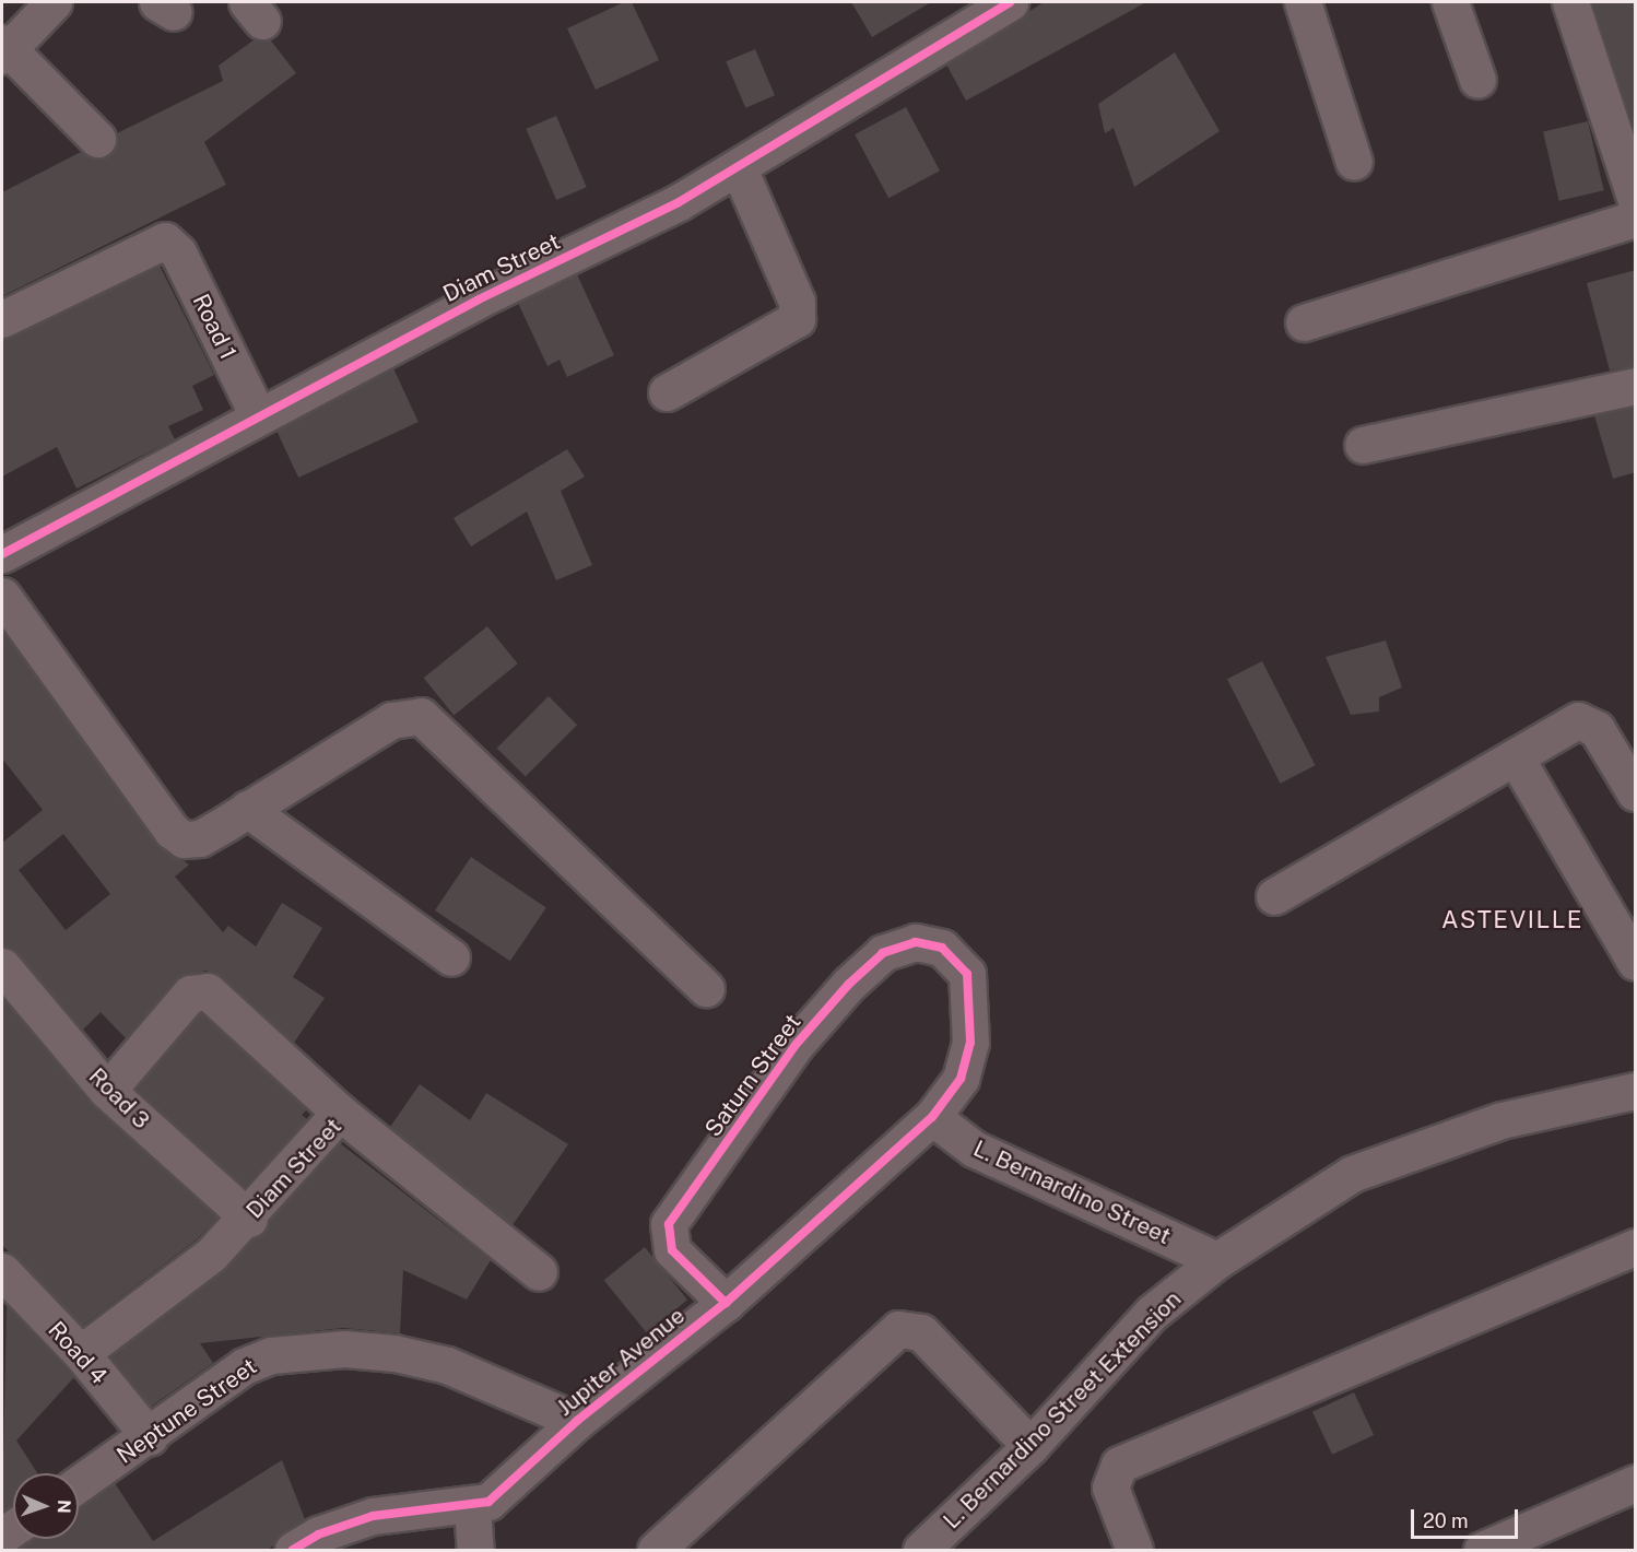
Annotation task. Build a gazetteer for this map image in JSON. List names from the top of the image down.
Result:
{
  "streets": {
    "street": [
      "Diam Street",
      "Road 1",
      "Saturn Street",
      "Road 3",
      "L. Bernardino Street",
      "Road 4",
      "Jupiter Avenue",
      "L. Bernardino Street Extension",
      "Neptune Street"
    ]
  },
  "crossings": [
    ["Diam Street", "Road 1"],
    ["Diam Street", "Road 3"],
    ["Diam Street", "Road 4"],
    ["Saturn Street", "L. Bernardino Street"],
    ["Saturn Street", "Jupiter Avenue"],
    ["L. Bernardino Street", "Jupiter Avenue"],
    ["L. Bernardino Street", "L. Bernardino Street Extension"],
    ["Road 4", "Neptune Street"],
    ["Jupiter Avenue", "Neptune Street"]
  ],
  "districts": ["ASTEVILLE"],
  "scale_bar": "20 m",
  "north": "right"
}
